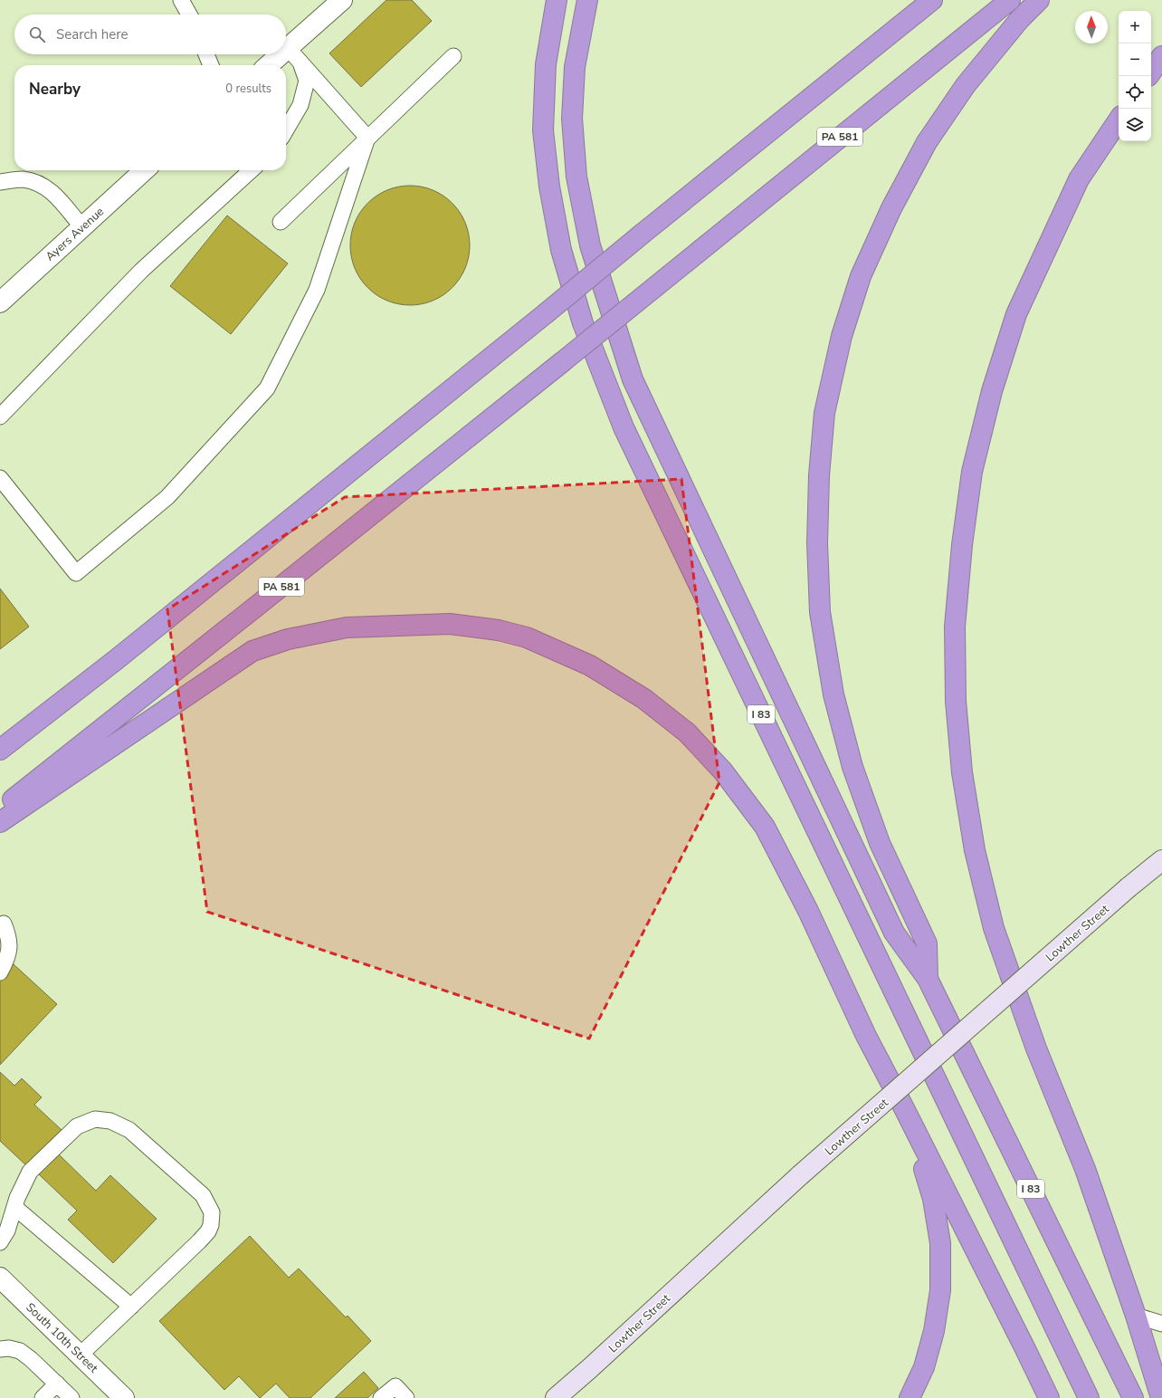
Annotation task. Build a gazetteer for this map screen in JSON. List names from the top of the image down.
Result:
{
  "streets": {
    "highway": ["PA 581", "I 83"],
    "main road": ["Lowther Street"],
    "street": ["Ayers Avenue", "South 10th Street"]
  },
  "north": "top",
  "page": {
    "map_buttons": ["+", "−"],
    "search": "Search here",
    "heading": ["Nearby", "0 results"]
  }
}
